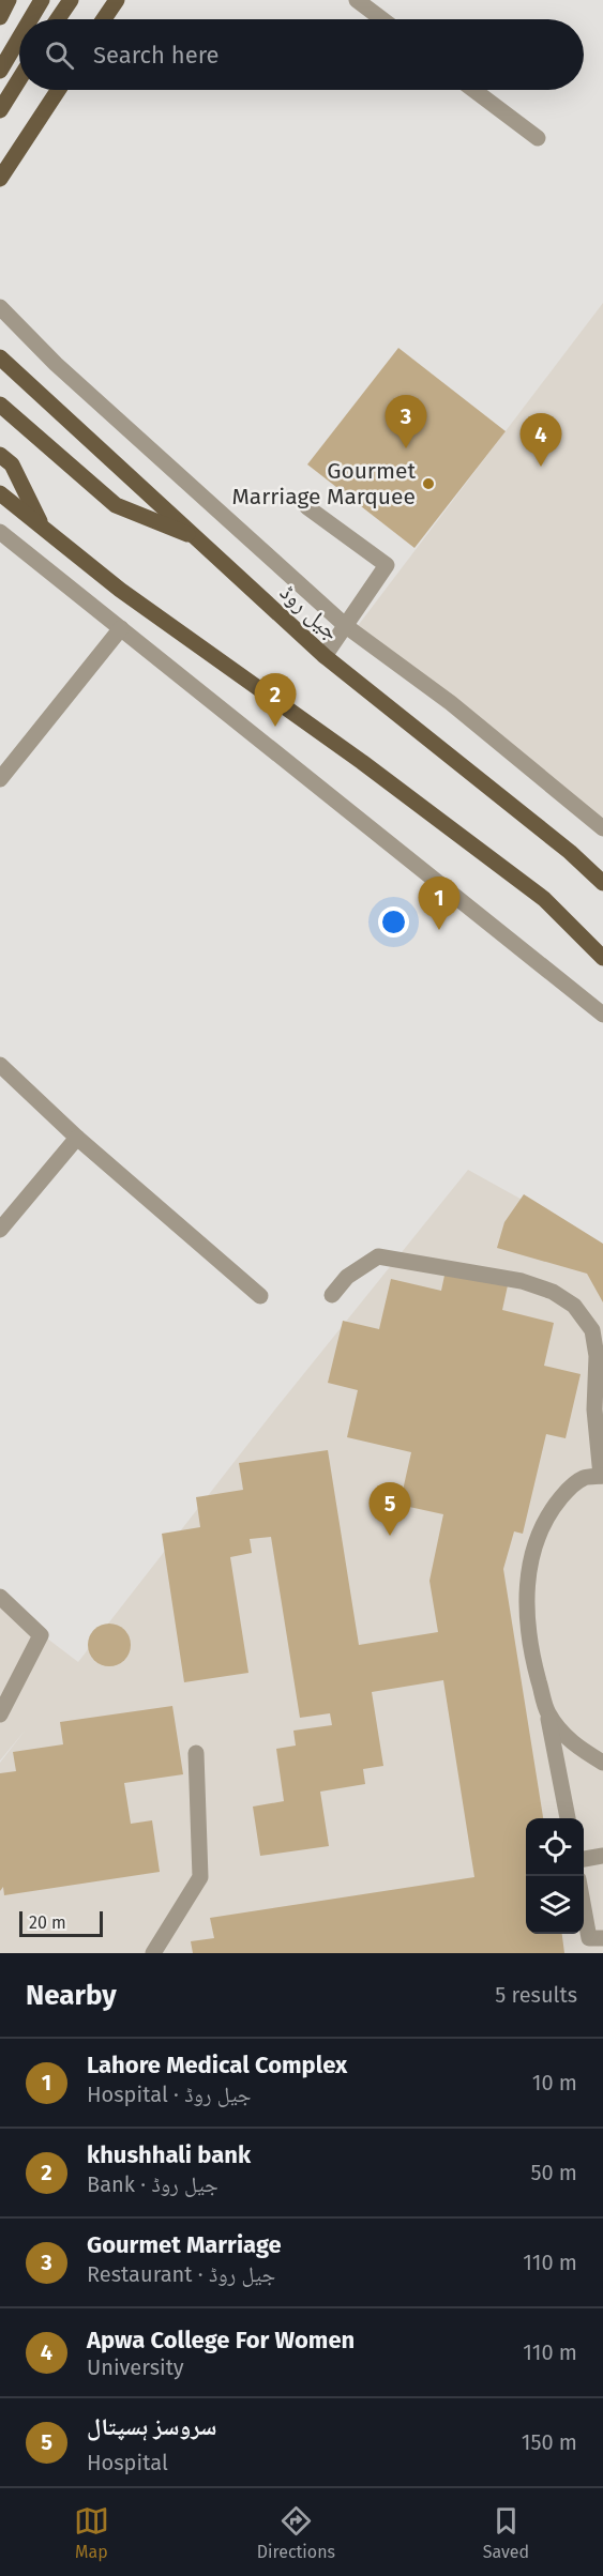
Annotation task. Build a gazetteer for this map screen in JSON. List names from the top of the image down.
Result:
{
  "streets": {
    "main road": ["جیل روڈ"]
  },
  "places": ["Gourmet Marriage Marquee"],
  "scale_bar": "20 m",
  "page": {
    "search": "Search here",
    "pins": [
      "3",
      "4",
      "2",
      "1",
      "5"
    ],
    "scale": "20 m",
    "heading": ["Nearby", "5 results"],
    "list": [
      {
        "mark": "1",
        "name": "Lahore Medical Complex",
        "note": "Hospital · جیل روڈ",
        "value": "10 m"
      },
      {
        "mark": "2",
        "name": "khushhali bank",
        "note": "Bank · جیل روڈ",
        "value": "50 m"
      },
      {
        "mark": "3",
        "name": "Gourmet Marriage",
        "note": "Restaurant · جیل روڈ",
        "value": "110 m"
      },
      {
        "mark": "4",
        "name": "Apwa College For Women",
        "note": "University",
        "value": "110 m"
      },
      {
        "mark": "5",
        "name": "سروسز ہسپتال",
        "note": "Hospital",
        "value": "150 m"
      }
    ],
    "nav": ["Map", "Directions", "Saved"]
  }
}
